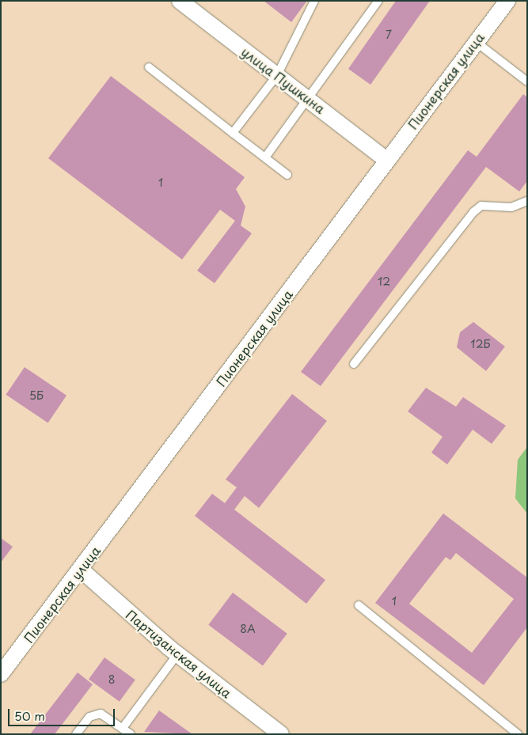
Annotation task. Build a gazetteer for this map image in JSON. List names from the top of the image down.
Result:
{
  "streets": {
    "street": ["улица Пушкина", "Пионерская улица", "Партизанская улица"]
  },
  "crossings": [
    ["улица Пушкина", "Пионерская улица"],
    ["Пионерская улица", "Партизанская улица"]
  ],
  "house_numbers": [
    "7",
    "1",
    "12",
    "12Б",
    "5Б",
    "1",
    "8А",
    "8"
  ],
  "scale_bar": "50 m"
}
